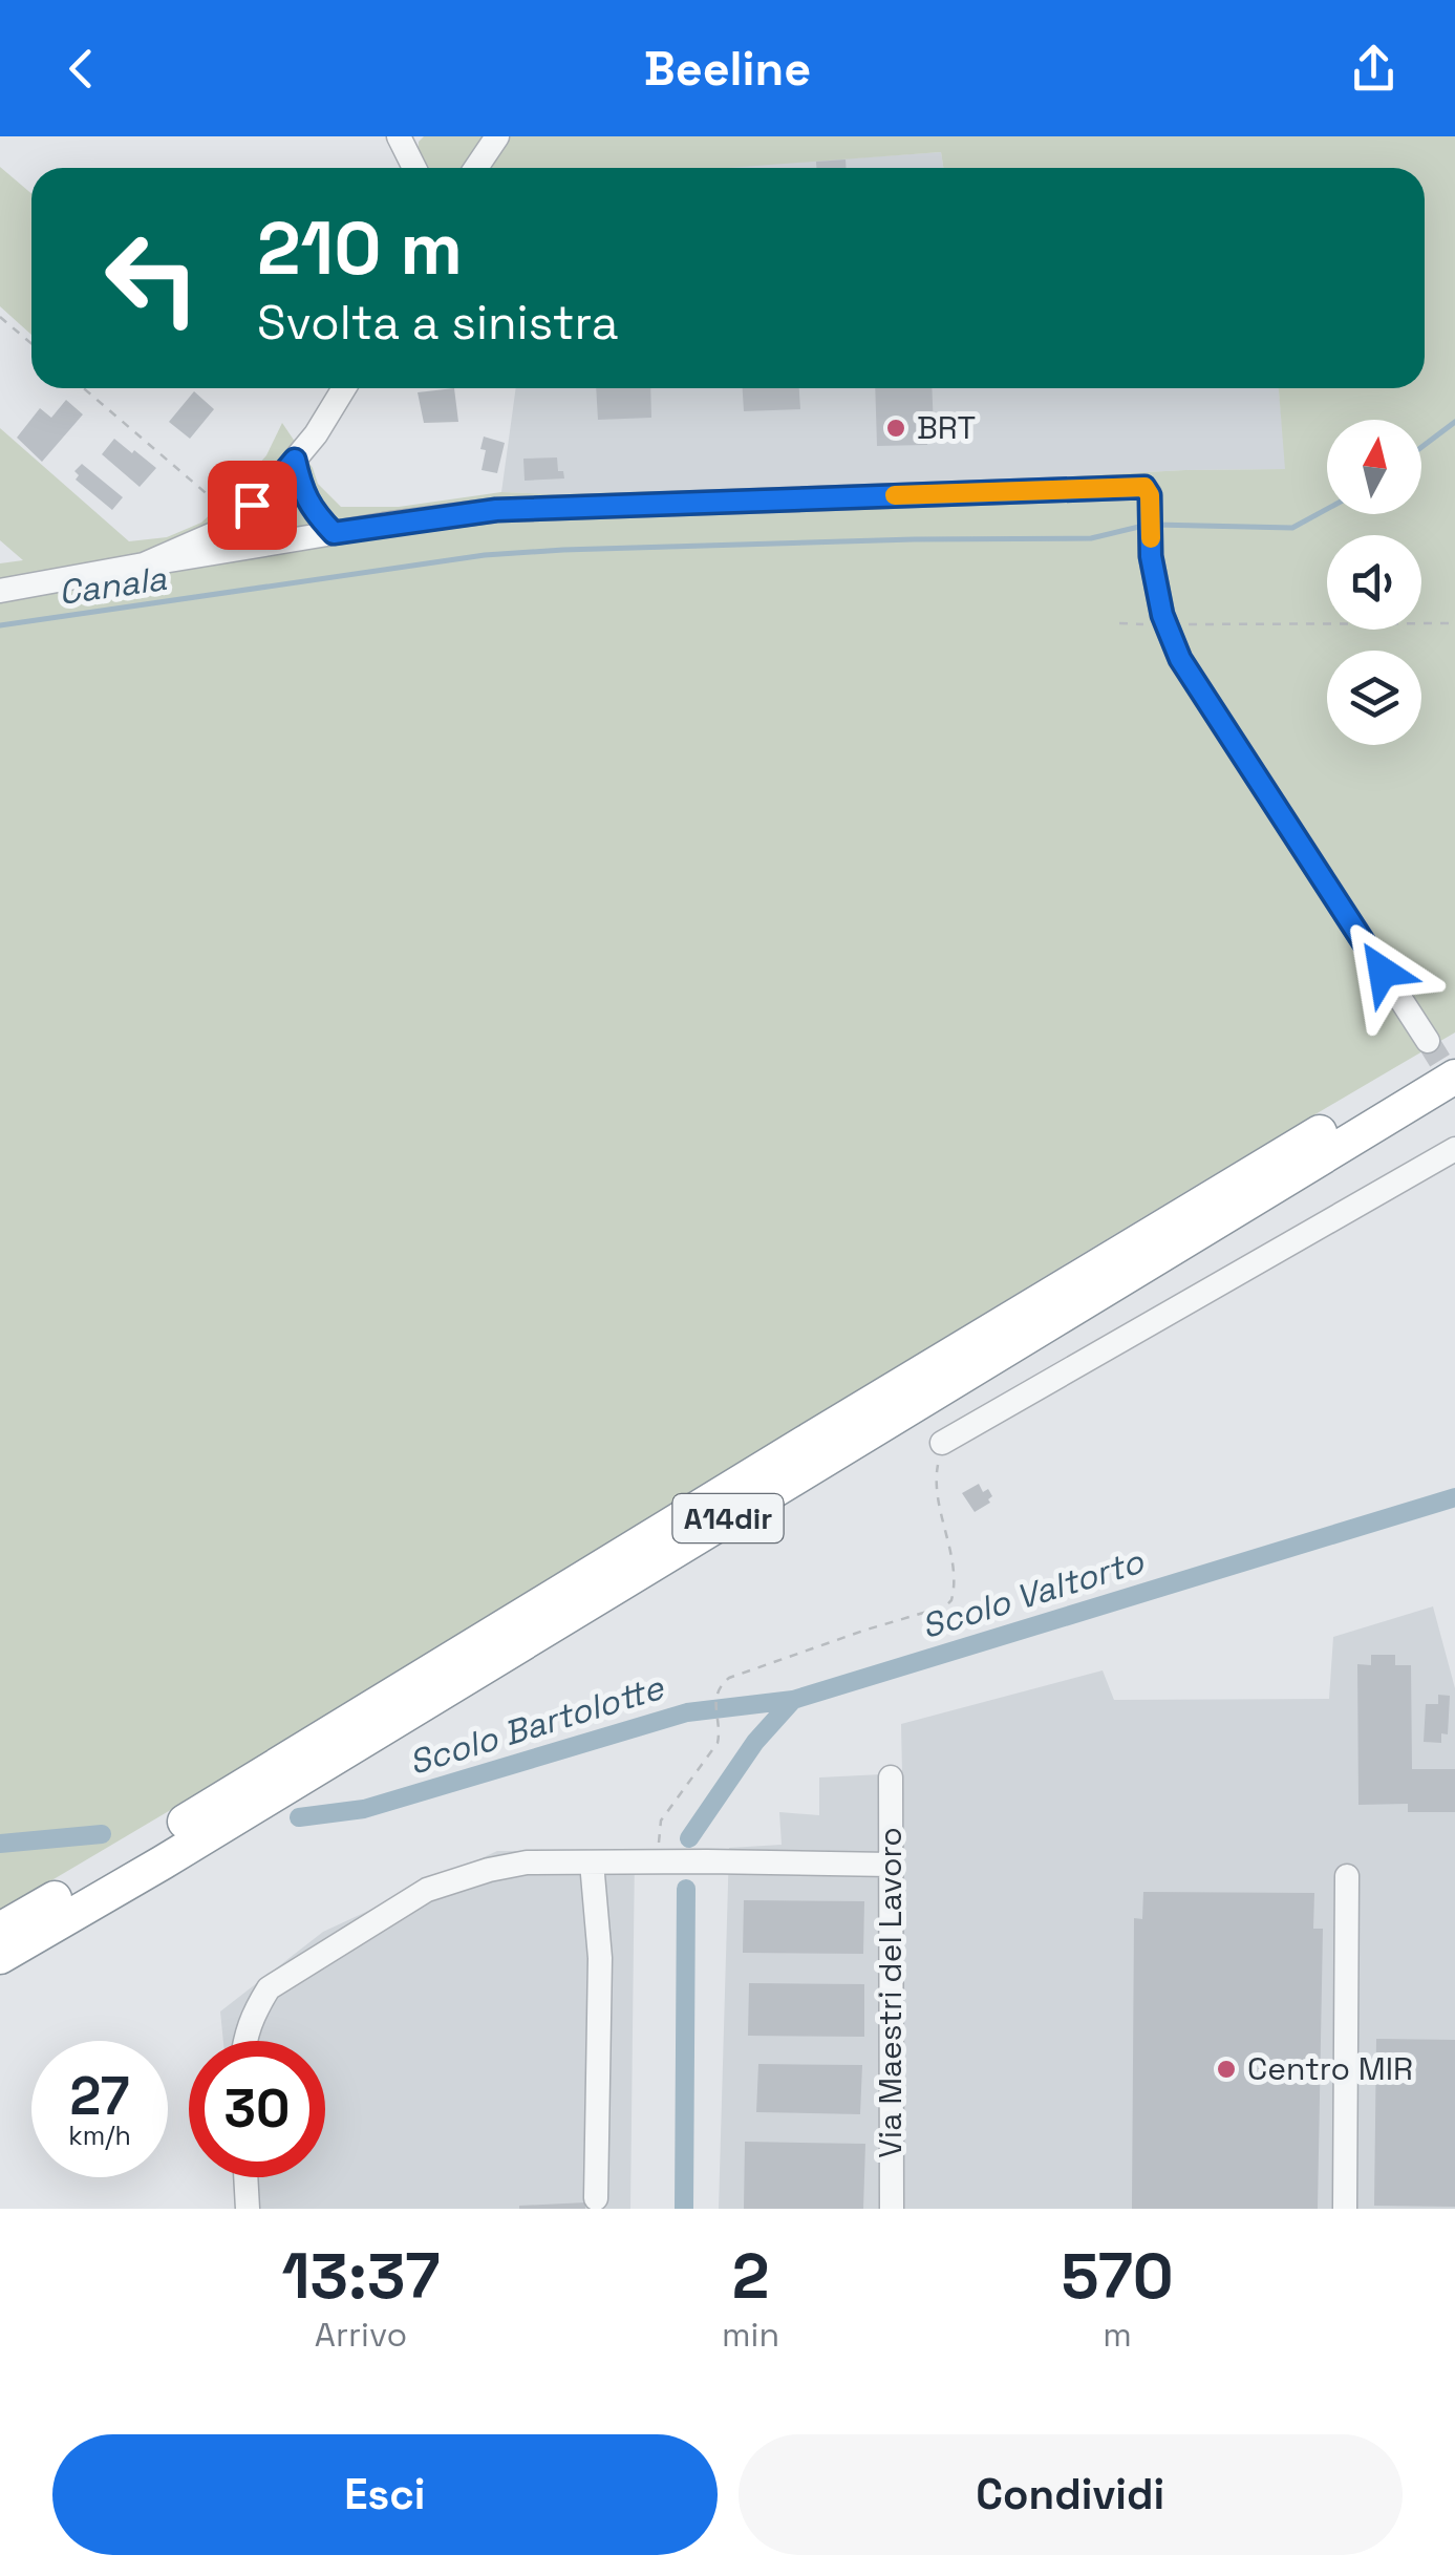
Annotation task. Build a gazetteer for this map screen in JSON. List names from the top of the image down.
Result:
{
  "streets": {
    "highway": ["A14dir"],
    "street": ["Via Maestri del Lavoro"]
  },
  "water": ["Canala", "Scolo Valtorto", "Scolo Bartolotte"],
  "places": ["BRT", "Centro MIR"],
  "north": "top",
  "page": {
    "header": "Beeline",
    "turn": ["210 m", "Svolta a sinistra"],
    "speed": "27 km/h",
    "limit": "30",
    "eta": [
      "13:37",
      "Arrivo",
      "2",
      "min",
      "570",
      "m"
    ],
    "buttons": ["Esci", "Condividi"]
  }
}
